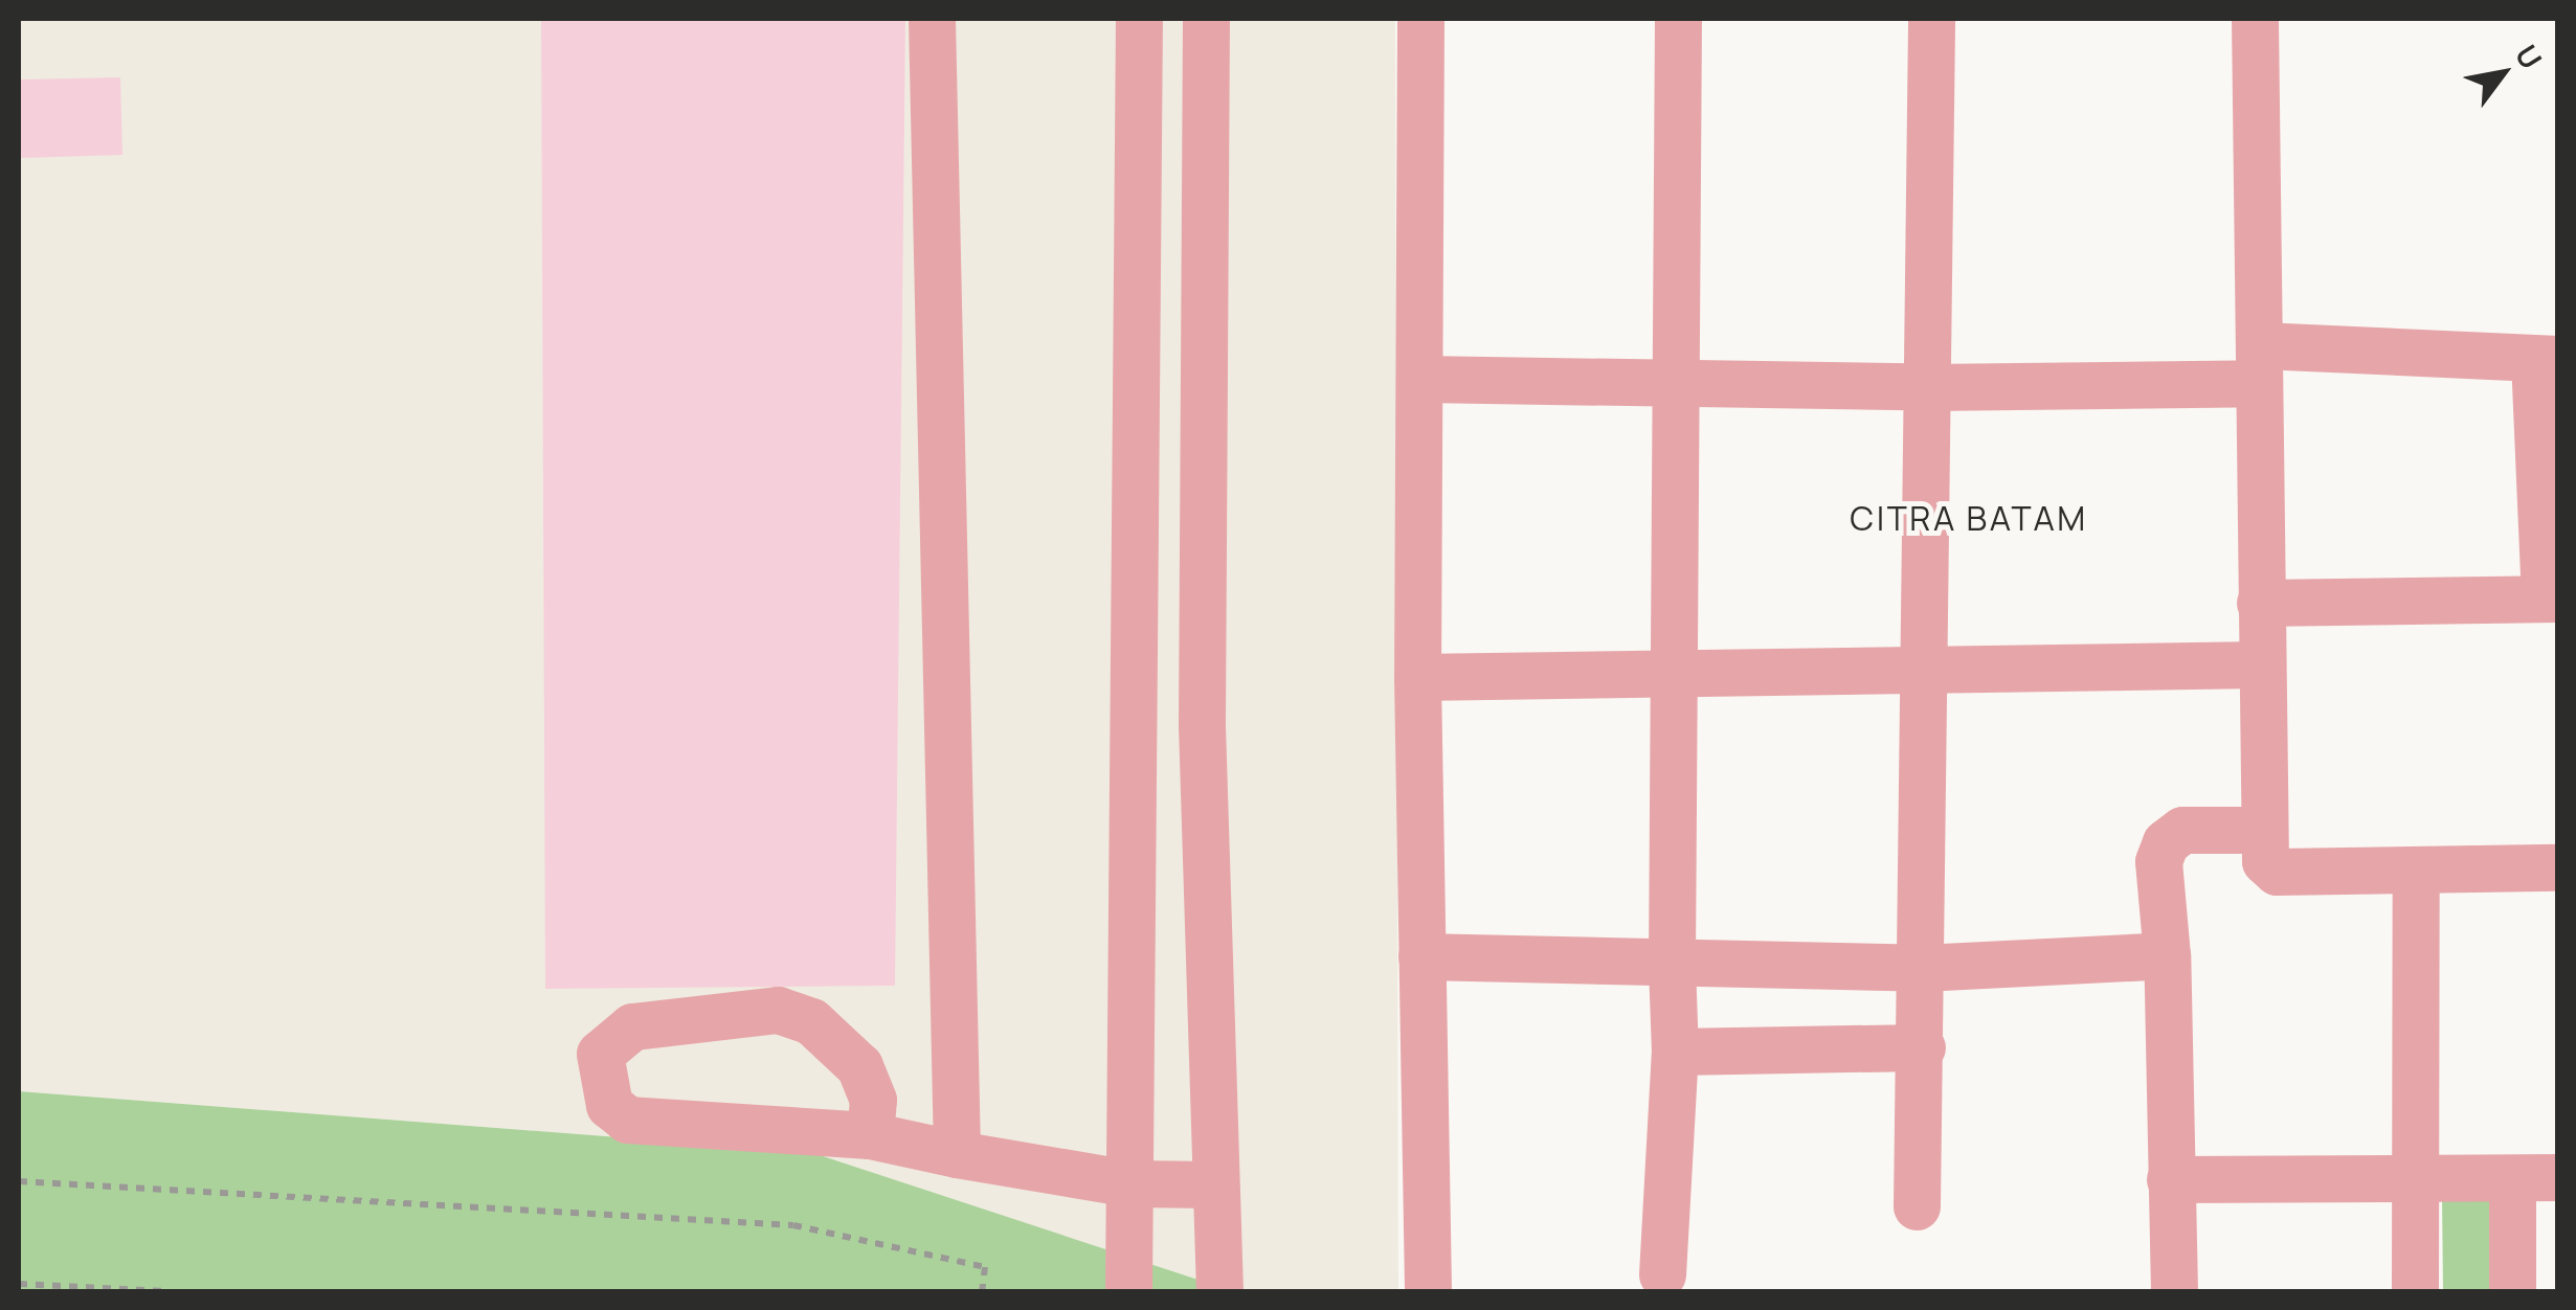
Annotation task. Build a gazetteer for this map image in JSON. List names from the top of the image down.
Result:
{
  "districts": ["CITRA BATAM"],
  "north": "top right"
}
